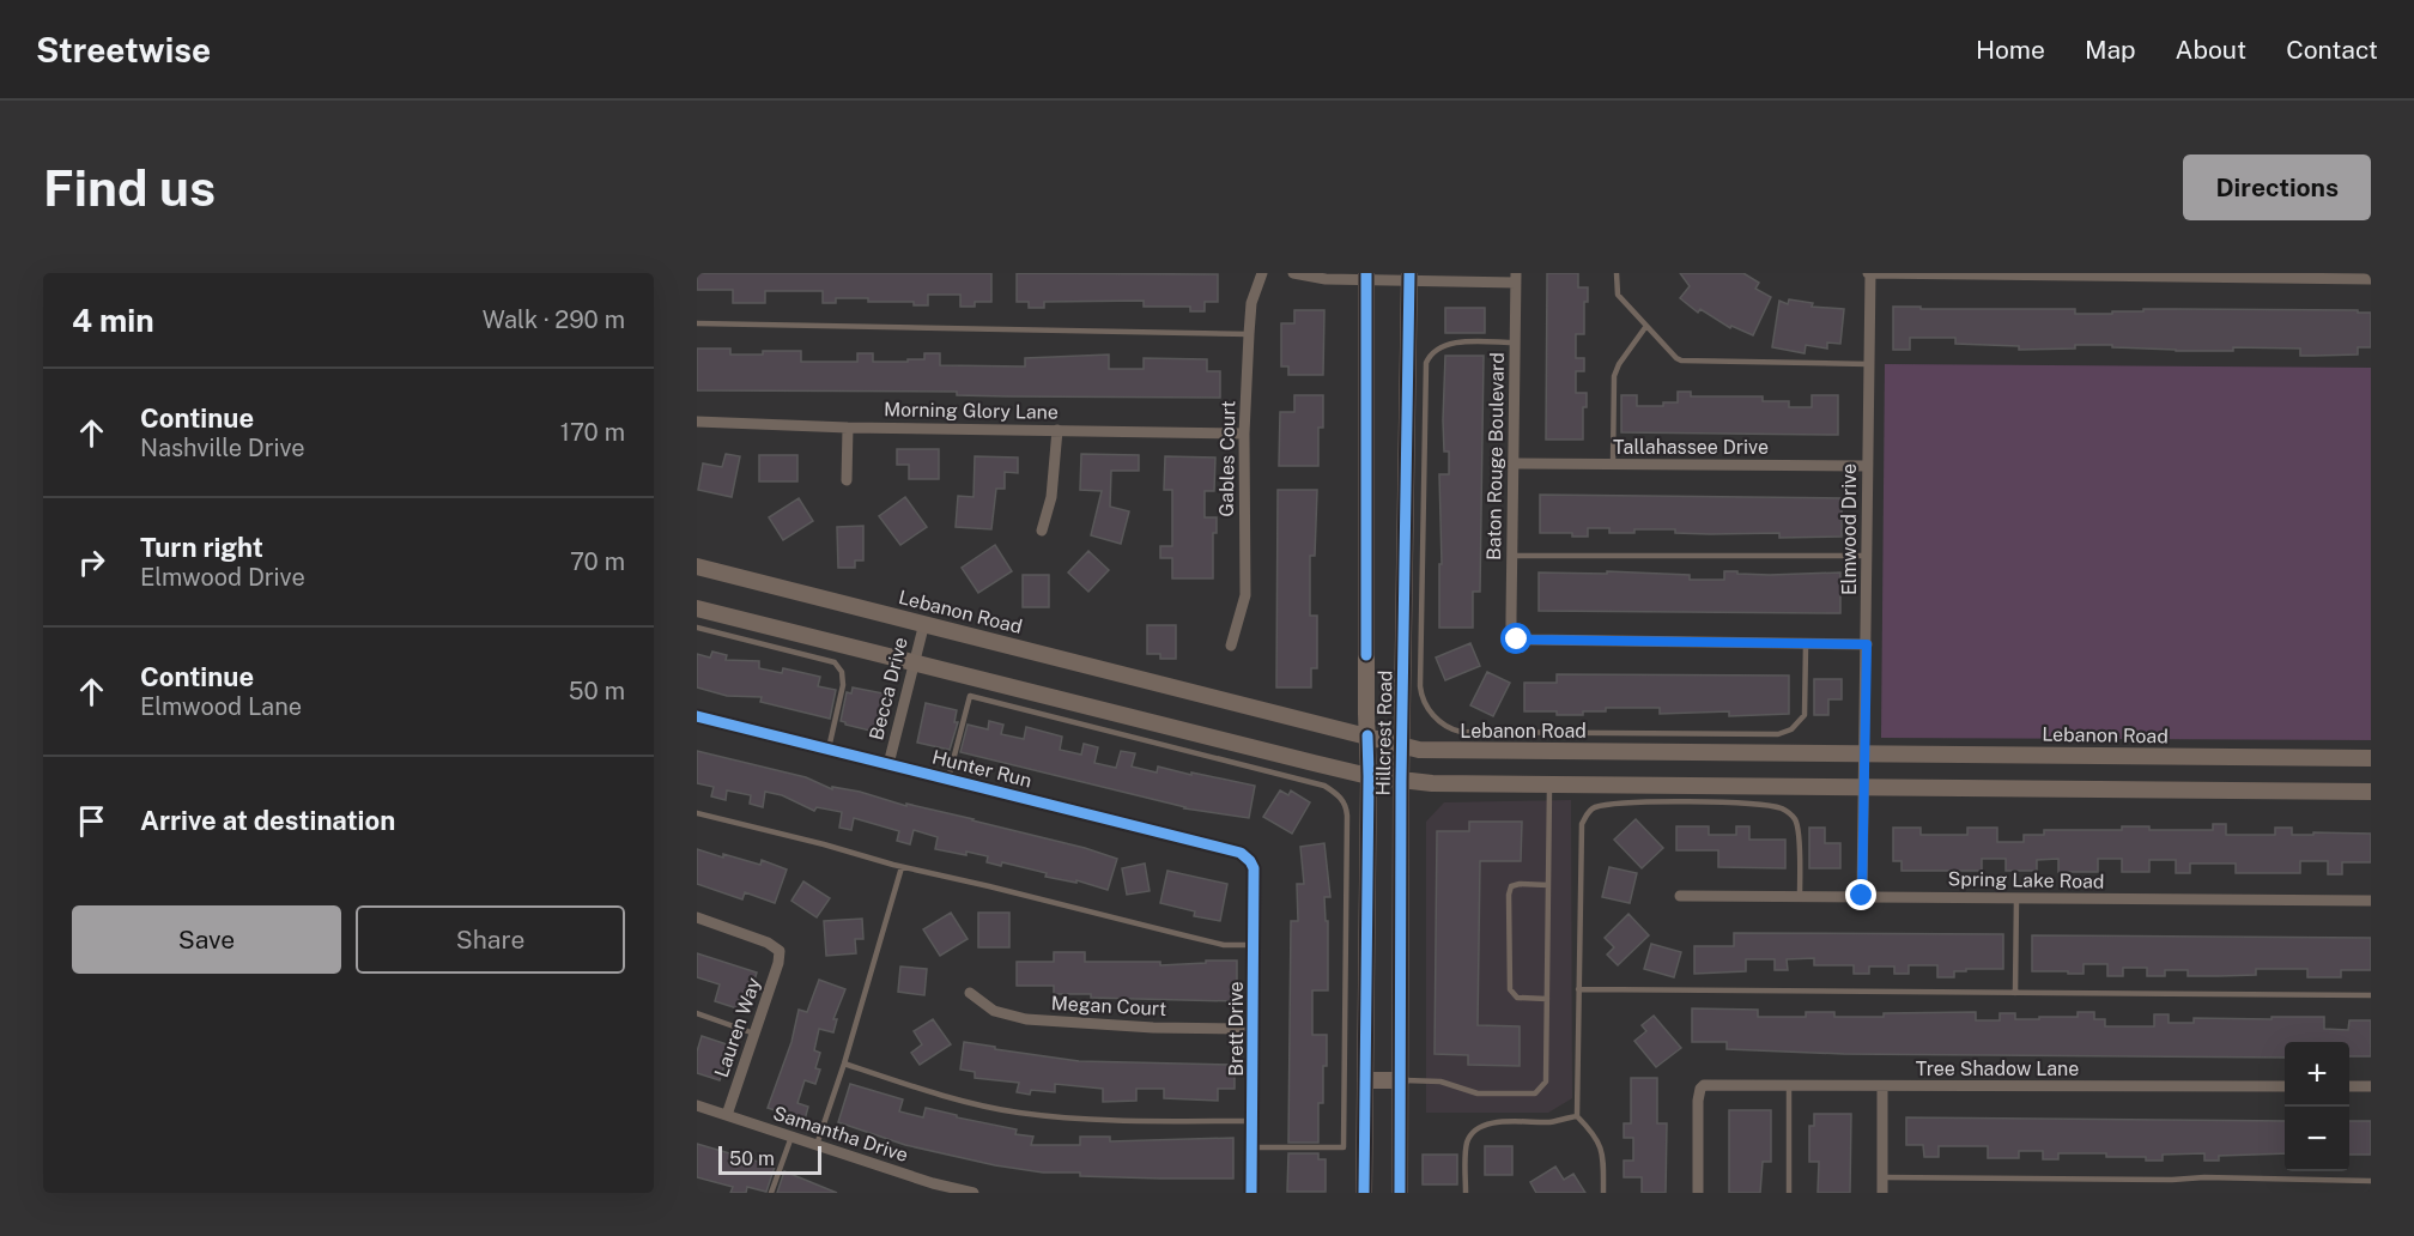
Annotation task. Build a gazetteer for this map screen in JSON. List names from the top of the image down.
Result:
{
  "streets": {
    "main road": ["Lebanon Road", "Hillcrest Road"],
    "street": [
      "Morning Glory Lane",
      "Tallahassee Drive",
      "Baton Rouge Boulevard",
      "Gables Court",
      "Elmwood Drive",
      "Becca Drive",
      "Hunter Run",
      "Spring Lake Road",
      "Megan Court",
      "Lauren Way",
      "Brett Drive",
      "Tree Shadow Lane",
      "Samantha Drive"
    ]
  },
  "crossings": [
    ["Morning Glory Lane", "Gables Court"],
    ["Tallahassee Drive", "Baton Rouge Boulevard"],
    ["Tallahassee Drive", "Elmwood Drive"],
    ["Elmwood Drive", "Lebanon Road"],
    ["Elmwood Drive", "Spring Lake Road"],
    ["Lebanon Road", "Becca Drive"],
    ["Lebanon Road", "Hillcrest Road"],
    ["Becca Drive", "Hunter Run"],
    ["Hunter Run", "Brett Drive"],
    ["Megan Court", "Brett Drive"],
    ["Lauren Way", "Samantha Drive"]
  ],
  "scale_bar": "50 m",
  "page": {
    "header": "Streetwise",
    "nav": [
      "Home",
      "Map",
      "About",
      "Contact"
    ],
    "buttons": [
      "Directions",
      ["Save", "Share"]
    ],
    "title": "Find us",
    "heading": ["4 min", "Walk · 290 m"],
    "list": [
      ["Continue", "Nashville Drive", "170 m"],
      ["Turn right", "Elmwood Drive", "70 m"],
      ["Continue", "Elmwood Lane", "50 m"],
      "Arrive at destination"
    ],
    "map_buttons": ["+", "−"],
    "scale": "50 m"
  }
}
